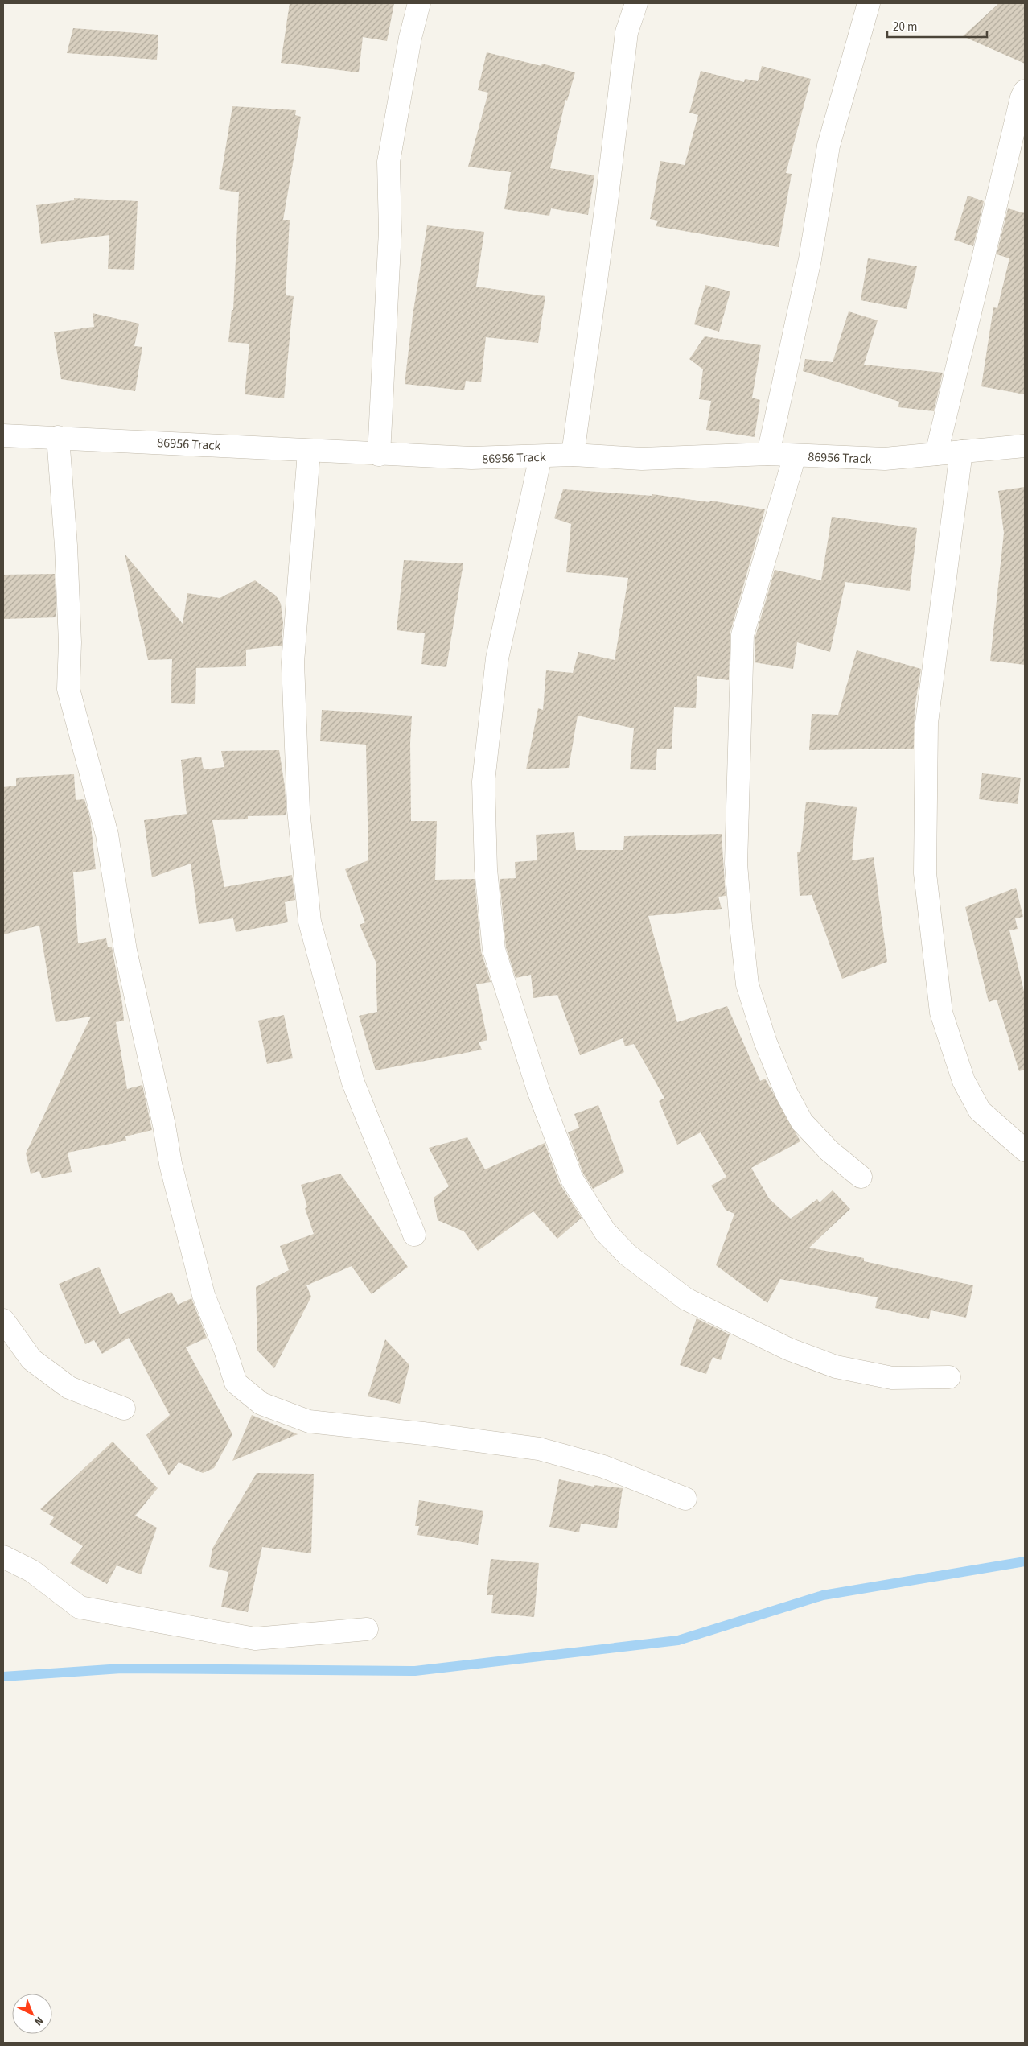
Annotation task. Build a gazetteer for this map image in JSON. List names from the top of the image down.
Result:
{
  "streets": {
    "street": ["86956 Track"]
  },
  "scale_bar": "20 m",
  "north": "bottom right"
}
